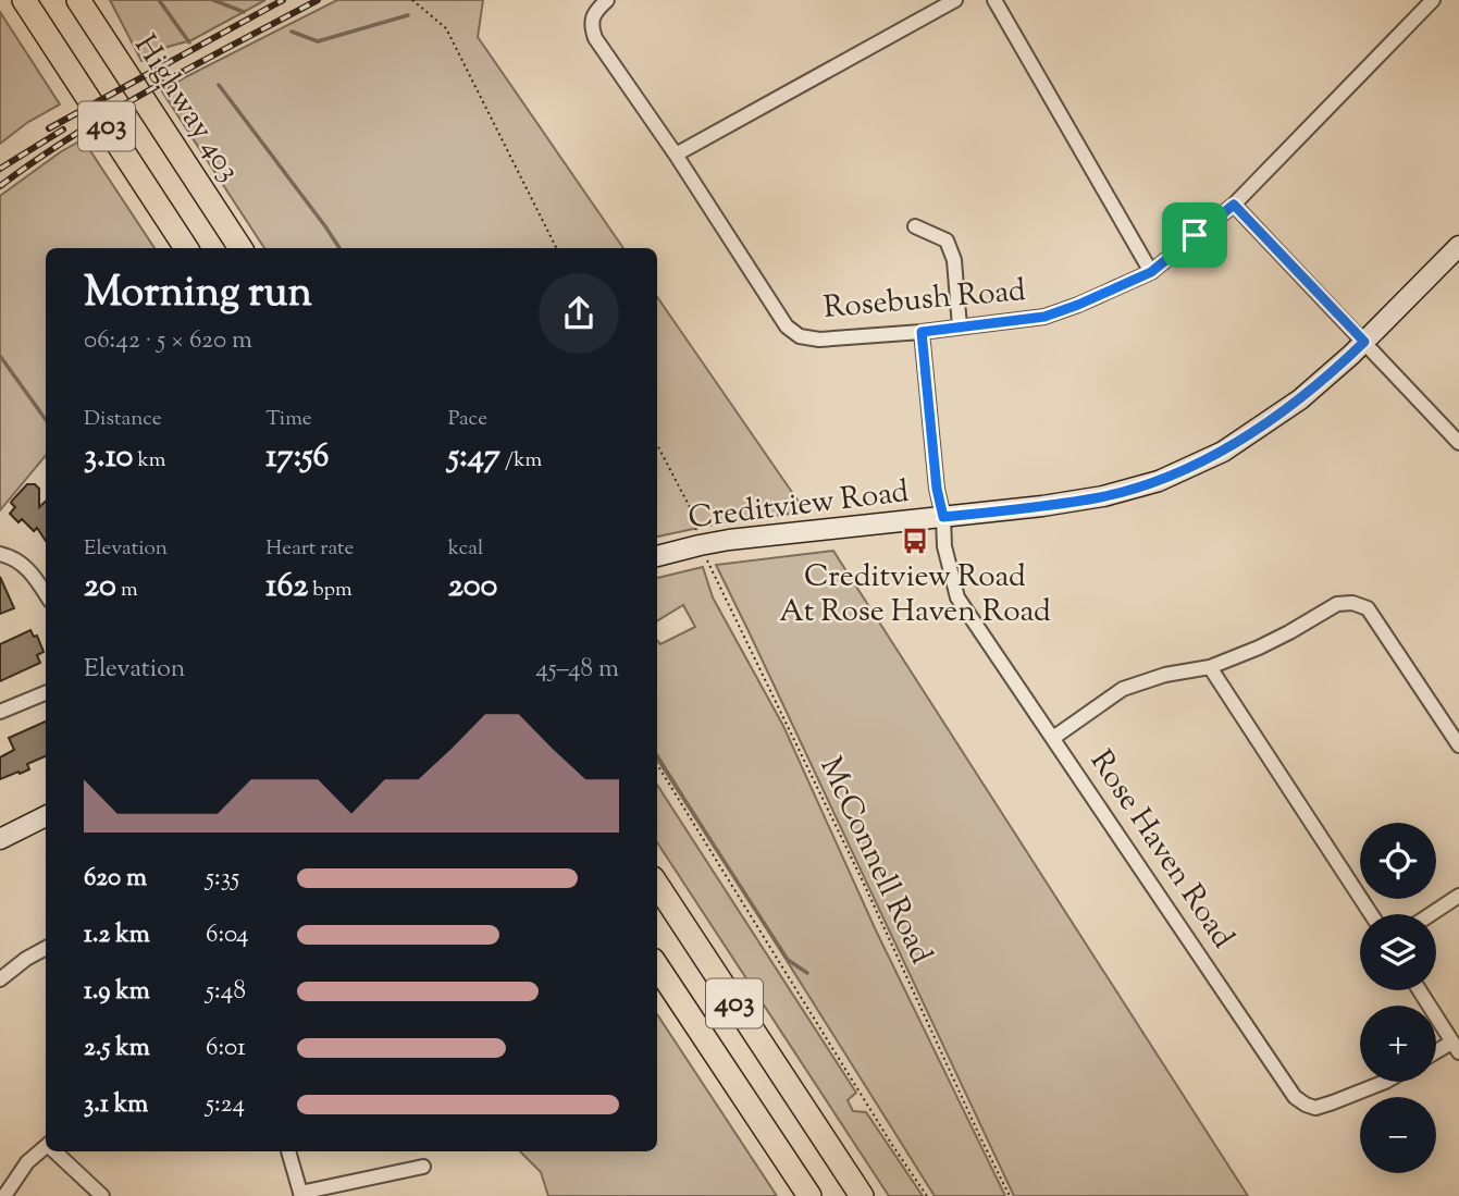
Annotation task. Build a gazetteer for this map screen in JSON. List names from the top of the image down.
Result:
{
  "streets": {
    "highway": ["Highway 403", "403"],
    "main road": ["Creditview Road"],
    "street": ["Rosebush Road", "Rose Haven Road"],
    "path": ["McConnell Road"]
  },
  "crossings": [
    ["Rosebush Road", "Rose Haven Road"],
    ["Creditview Road", "Rose Haven Road"],
    ["Creditview Road", "McConnell Road"]
  ],
  "places": {
    "bus stop": ["Creditview Road At Rose Haven Road"]
  },
  "page": {
    "heading": ["Morning run", "06:42 · 5 × 620 m"],
    "stats": [
      ["Distance", "3.10 km"],
      ["Time", "17:56"],
      ["Pace", "5:47 /km"],
      ["Elevation", "20 m"],
      ["Heart rate", "162 bpm"],
      ["kcal", "200"]
    ],
    "chart": ["Elevation", "45–48 m"],
    "map_buttons": ["+", "−"],
    "list": [
      {
        "name": "620 m",
        "note": "5:35"
      },
      {
        "name": "1.2 km",
        "note": "6:04"
      },
      {
        "name": "1.9 km",
        "note": "5:48"
      },
      {
        "name": "2.5 km",
        "note": "6:01"
      },
      {
        "name": "3.1 km",
        "note": "5:24"
      }
    ]
  }
}
